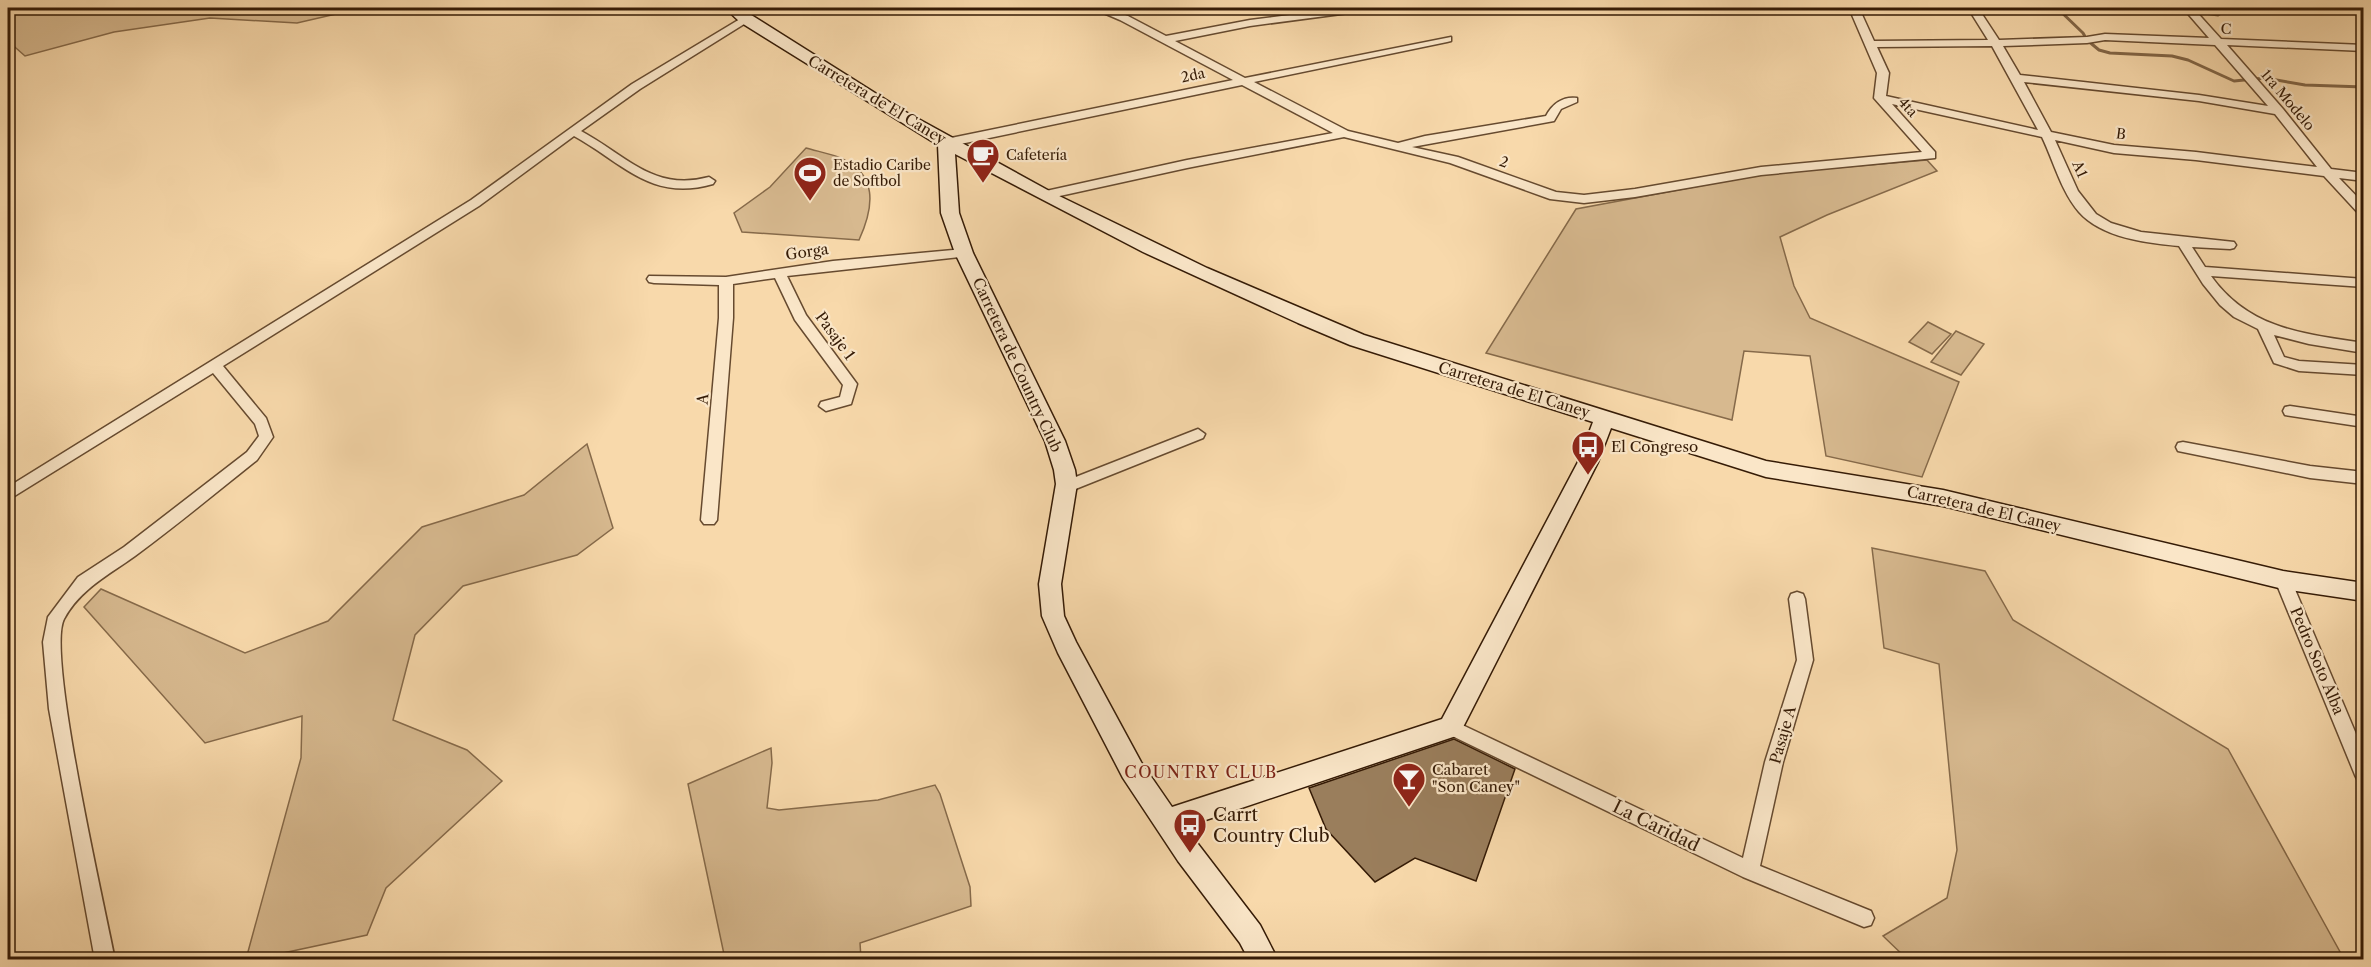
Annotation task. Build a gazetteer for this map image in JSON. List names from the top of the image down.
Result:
{
  "streets": {
    "main road": ["Carretera de El Caney", "Carretera de Country Club"],
    "street": [
      "C",
      "2da",
      "1ra Modelo",
      "4ta",
      "B",
      "2",
      "A1",
      "Gorga",
      "Pasaje 1",
      "A",
      "Pedro Soto Alba",
      "Pasaje A",
      "La Caridad"
    ]
  },
  "crossings": [
    ["C", "1ra Modelo"],
    ["C", "4ta"],
    ["C", "A1"],
    ["2da", "Carretera de El Caney"],
    ["2da", "2"],
    ["2da", "Carretera de Country Club"],
    ["Carretera de El Caney", "Carretera de Country Club"],
    ["Carretera de El Caney", "Pedro Soto Alba"],
    ["1ra Modelo", "B"],
    ["4ta", "B"],
    ["4ta", "2"],
    ["B", "A1"],
    ["Gorga", "Pasaje 1"],
    ["Gorga", "Carretera de Country Club"],
    ["Gorga", "A"],
    ["Pasaje A", "La Caridad"]
  ],
  "districts": ["COUNTRY CLUB"],
  "places": {
    "cafe": ["Cafetería"],
    "sports": ["Estadio Caribe de Softbol"],
    "bus stop": ["El Congreso", "Carrt Country Club"],
    "bar": ["Cabaret \"Son Caney\""]
  }
}
